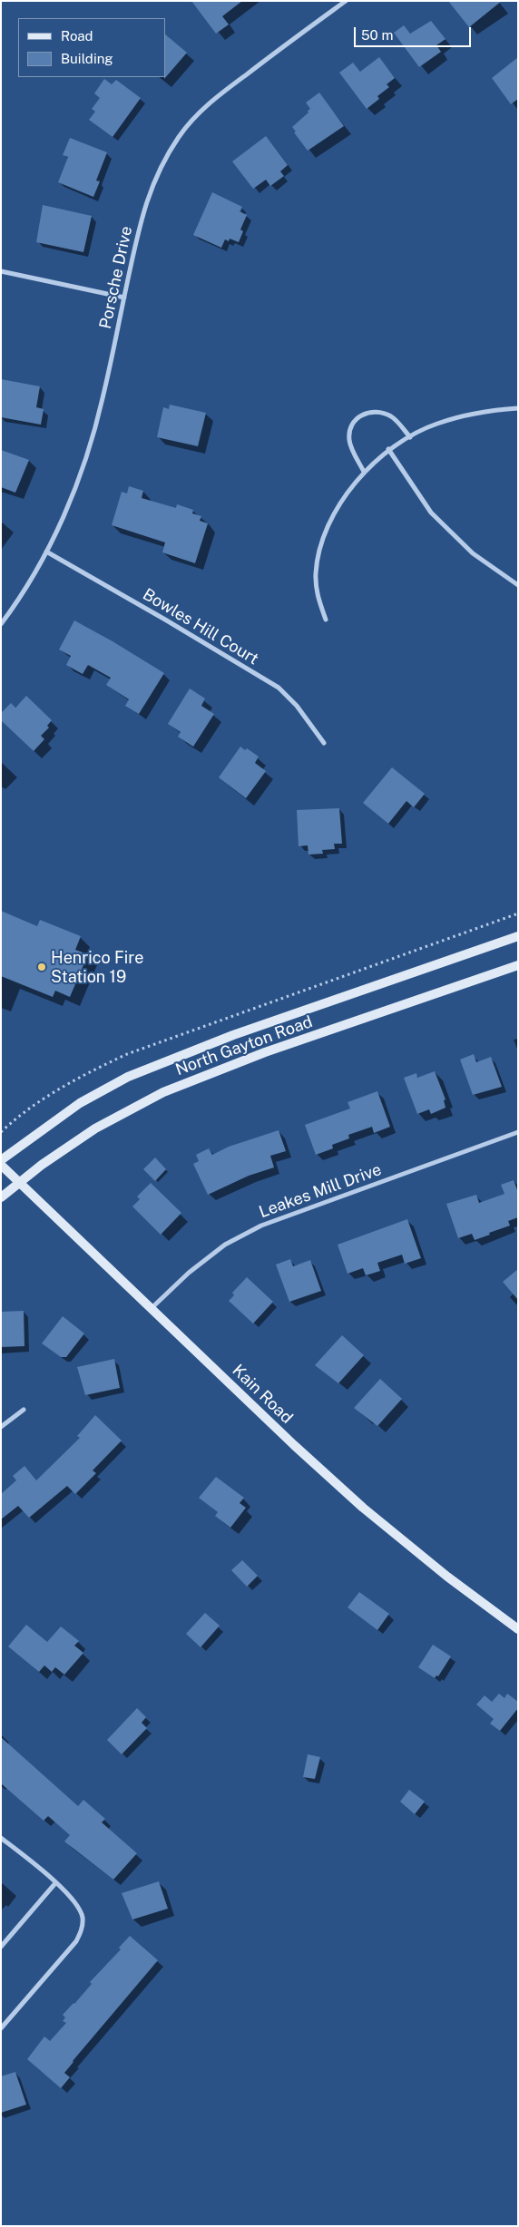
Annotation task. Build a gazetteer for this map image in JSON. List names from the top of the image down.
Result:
{
  "streets": {
    "main road": ["North Gayton Road", "Kain Road"],
    "street": ["Porsche Drive", "Bowles Hill Court", "Leakes Mill Drive"]
  },
  "crossings": [
    ["Porsche Drive", "Bowles Hill Court"],
    ["North Gayton Road", "Kain Road"],
    ["Leakes Mill Drive", "Kain Road"]
  ],
  "places": ["Henrico Fire Station 19"],
  "legend": ["Road", "Building"],
  "scale_bar": "50 m"
}
